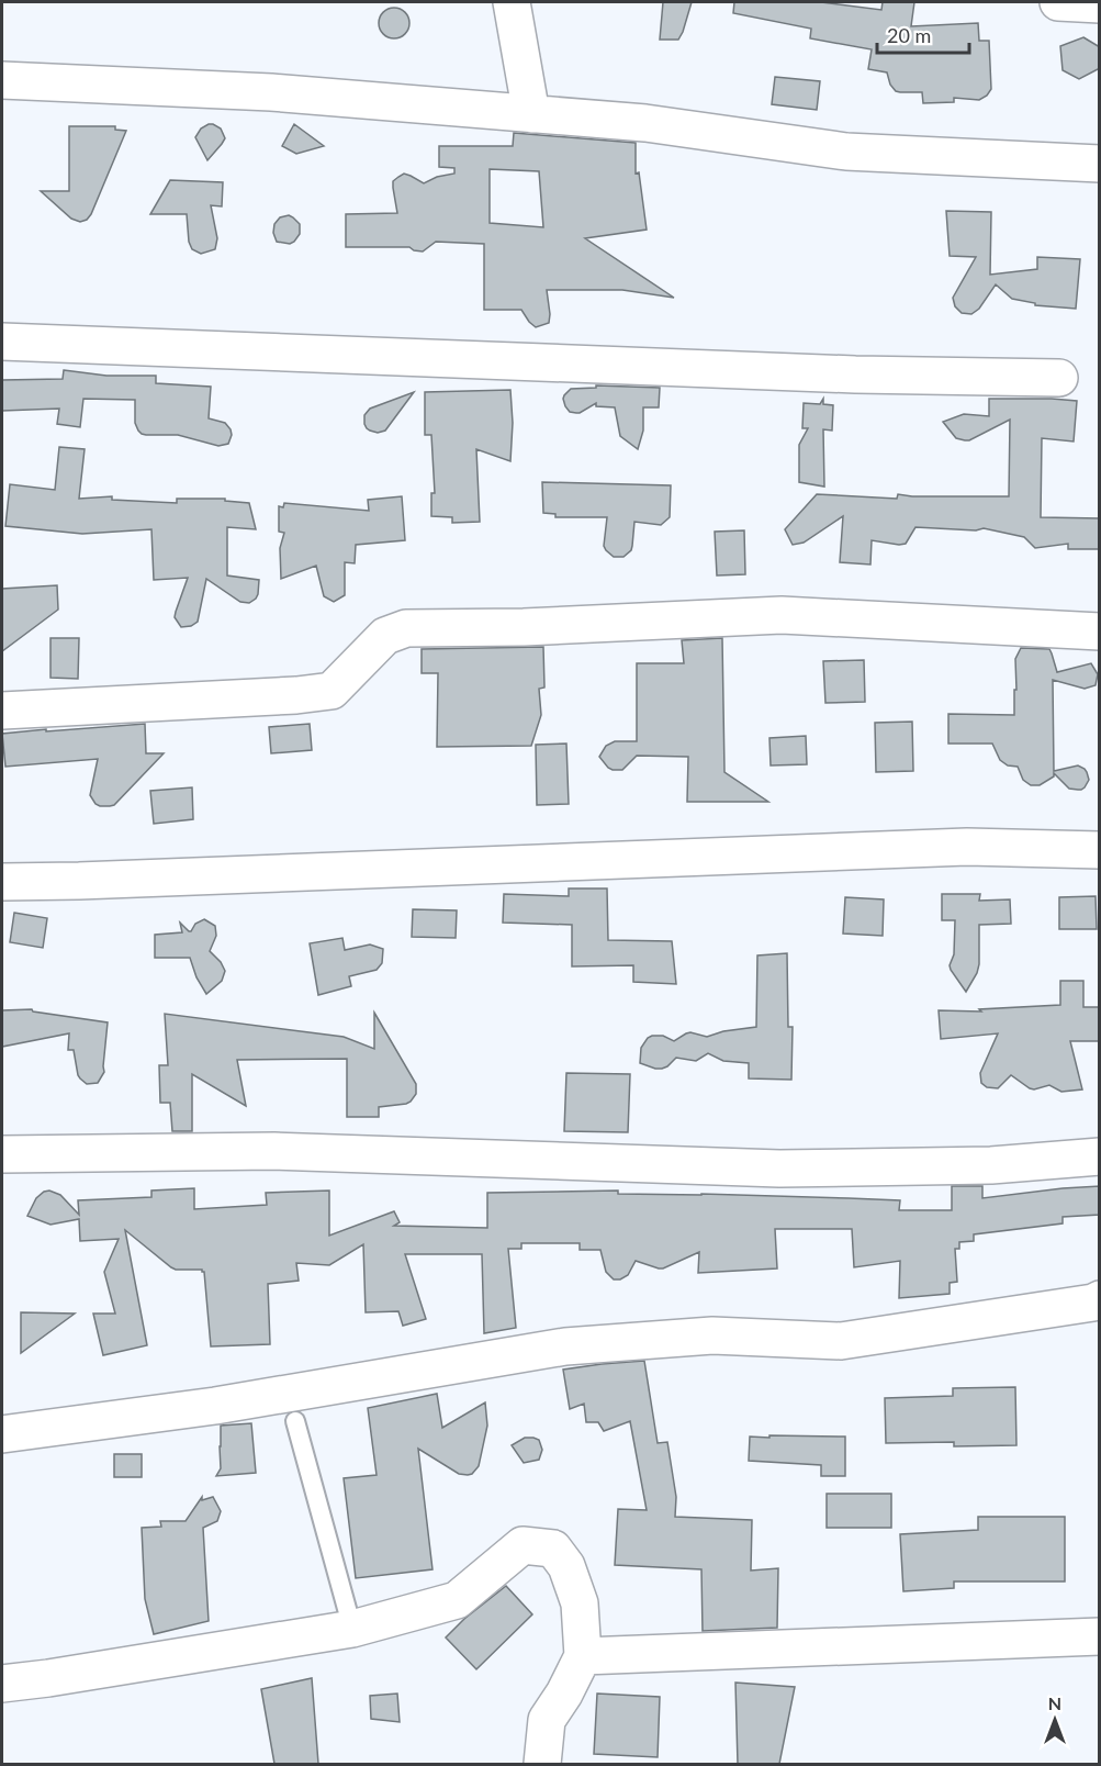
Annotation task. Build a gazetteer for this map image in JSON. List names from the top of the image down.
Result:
{
  "scale_bar": "20 m",
  "north": "top"
}
